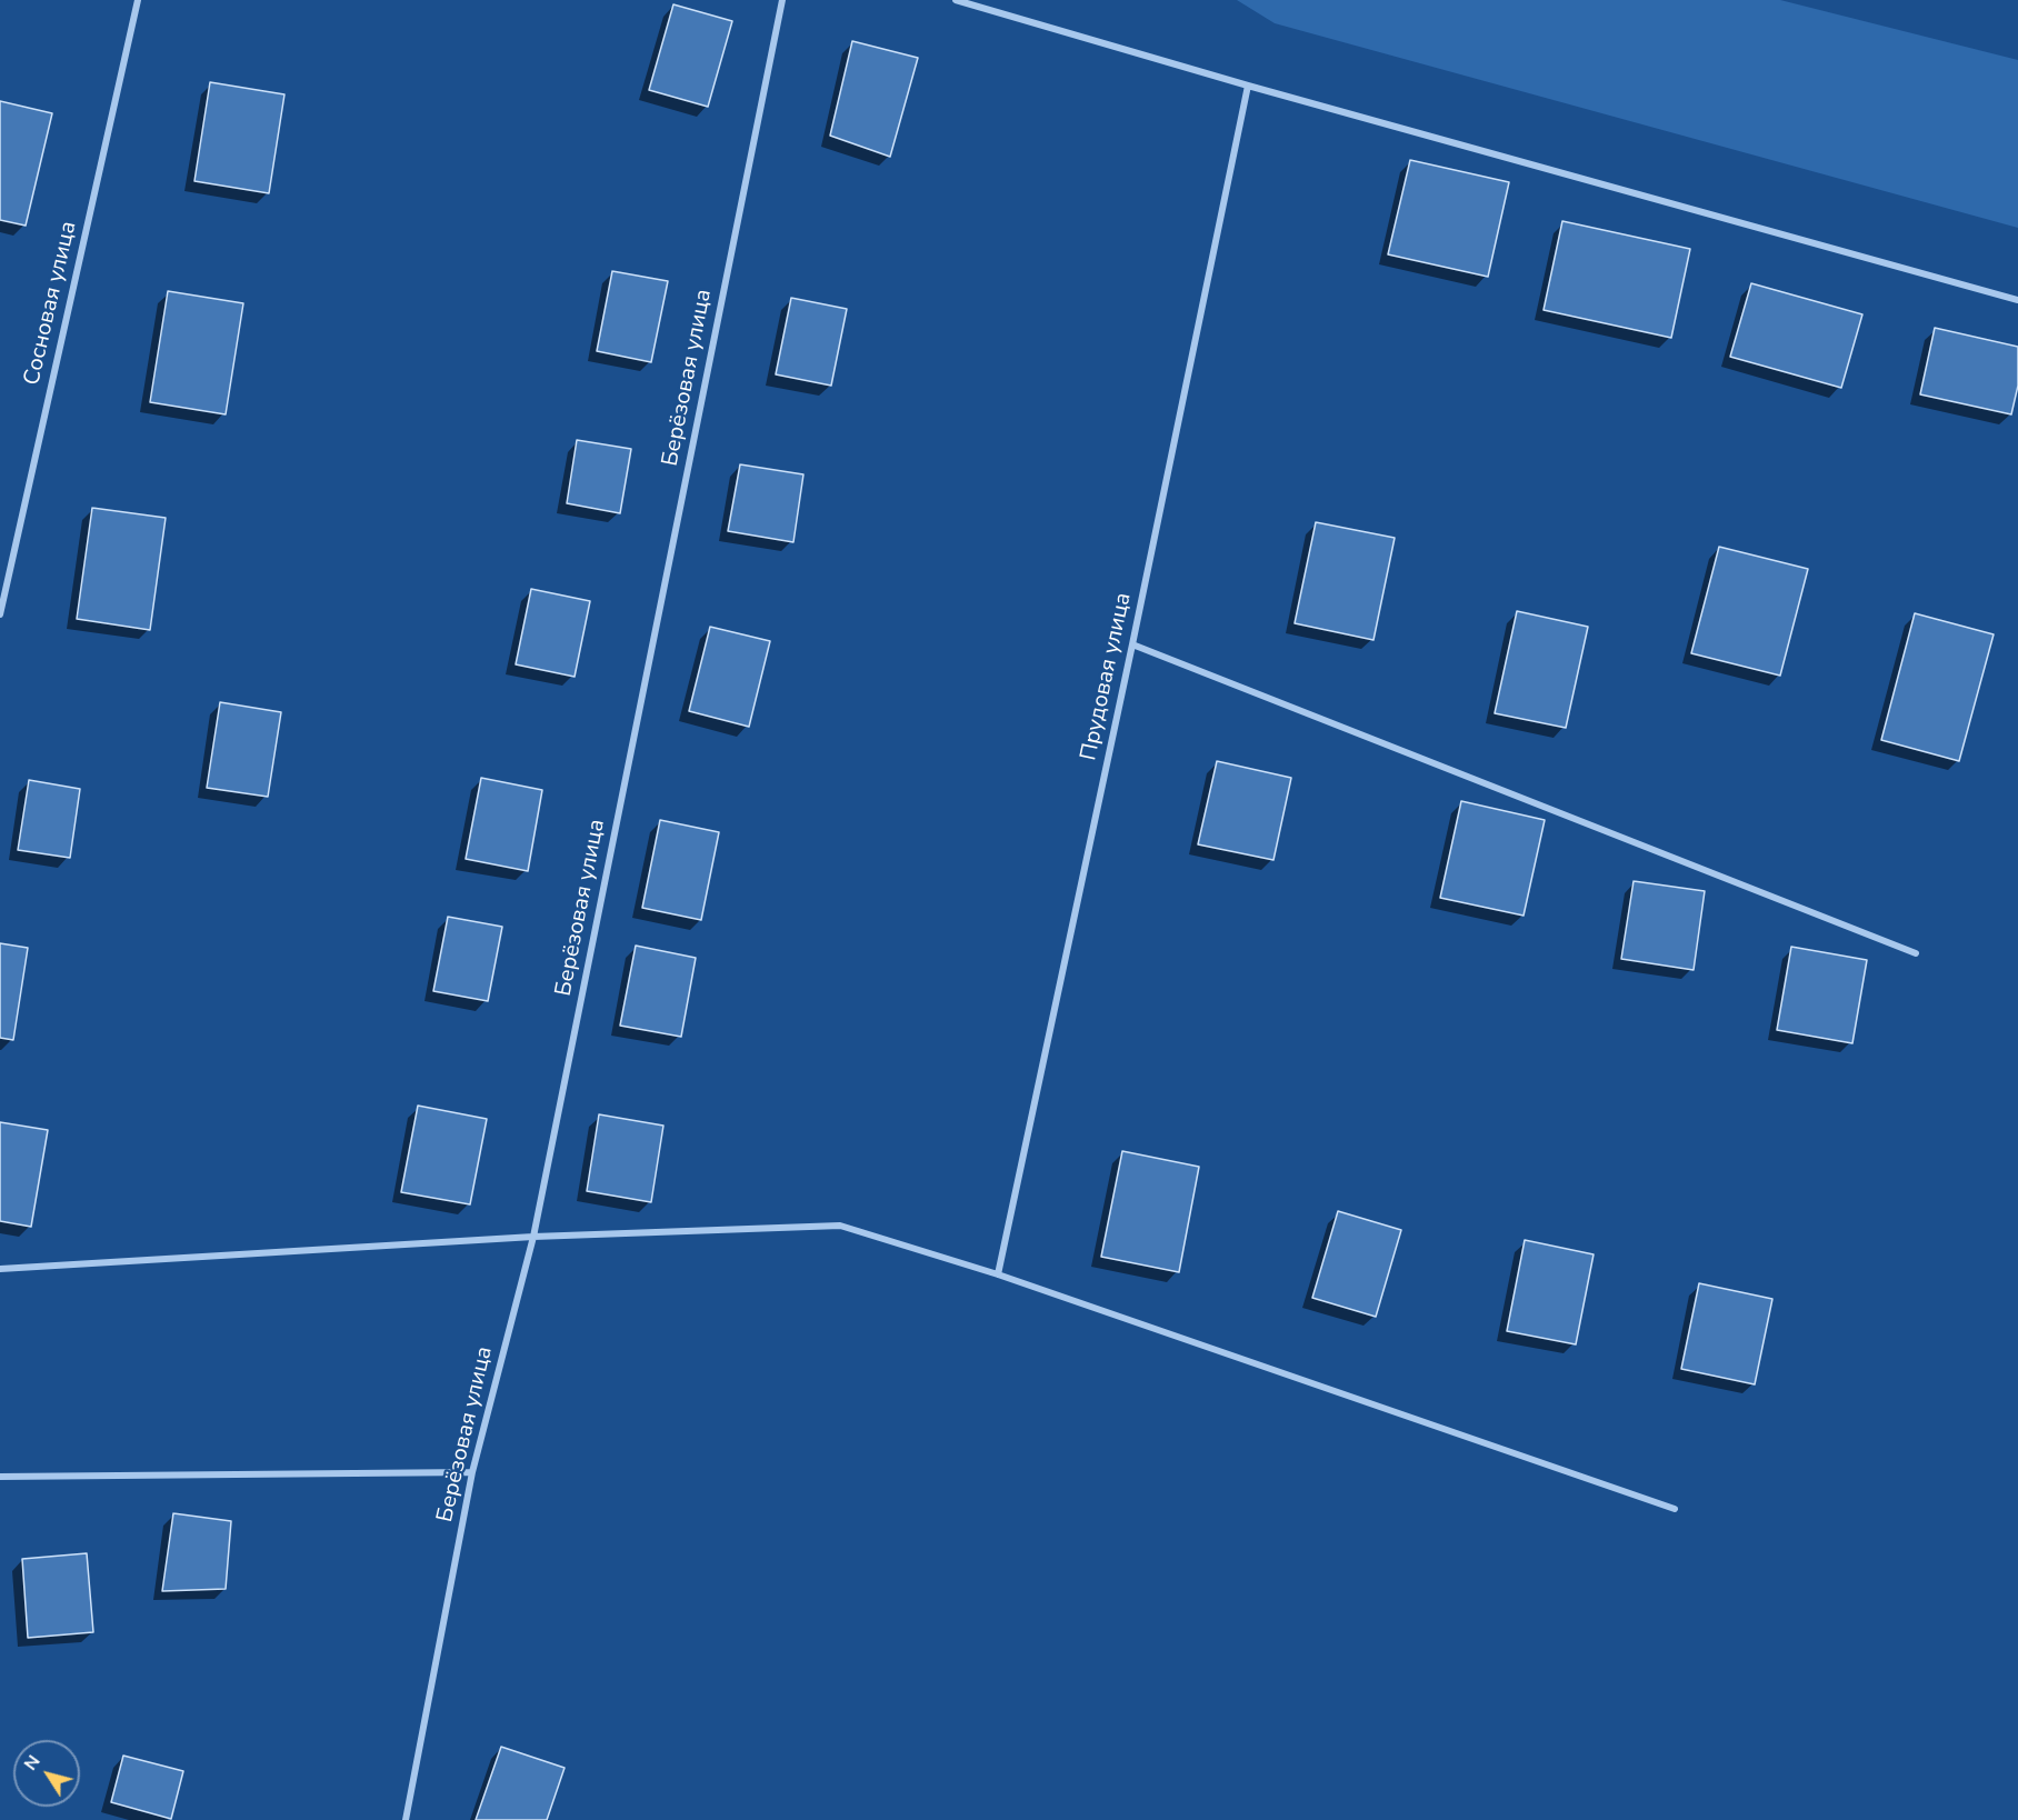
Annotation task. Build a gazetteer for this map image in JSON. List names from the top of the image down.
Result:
{
  "streets": {
    "street": ["Сосновая улица", "Берёзовая улица", "Прудовая улица"]
  },
  "north": "top left"
}
